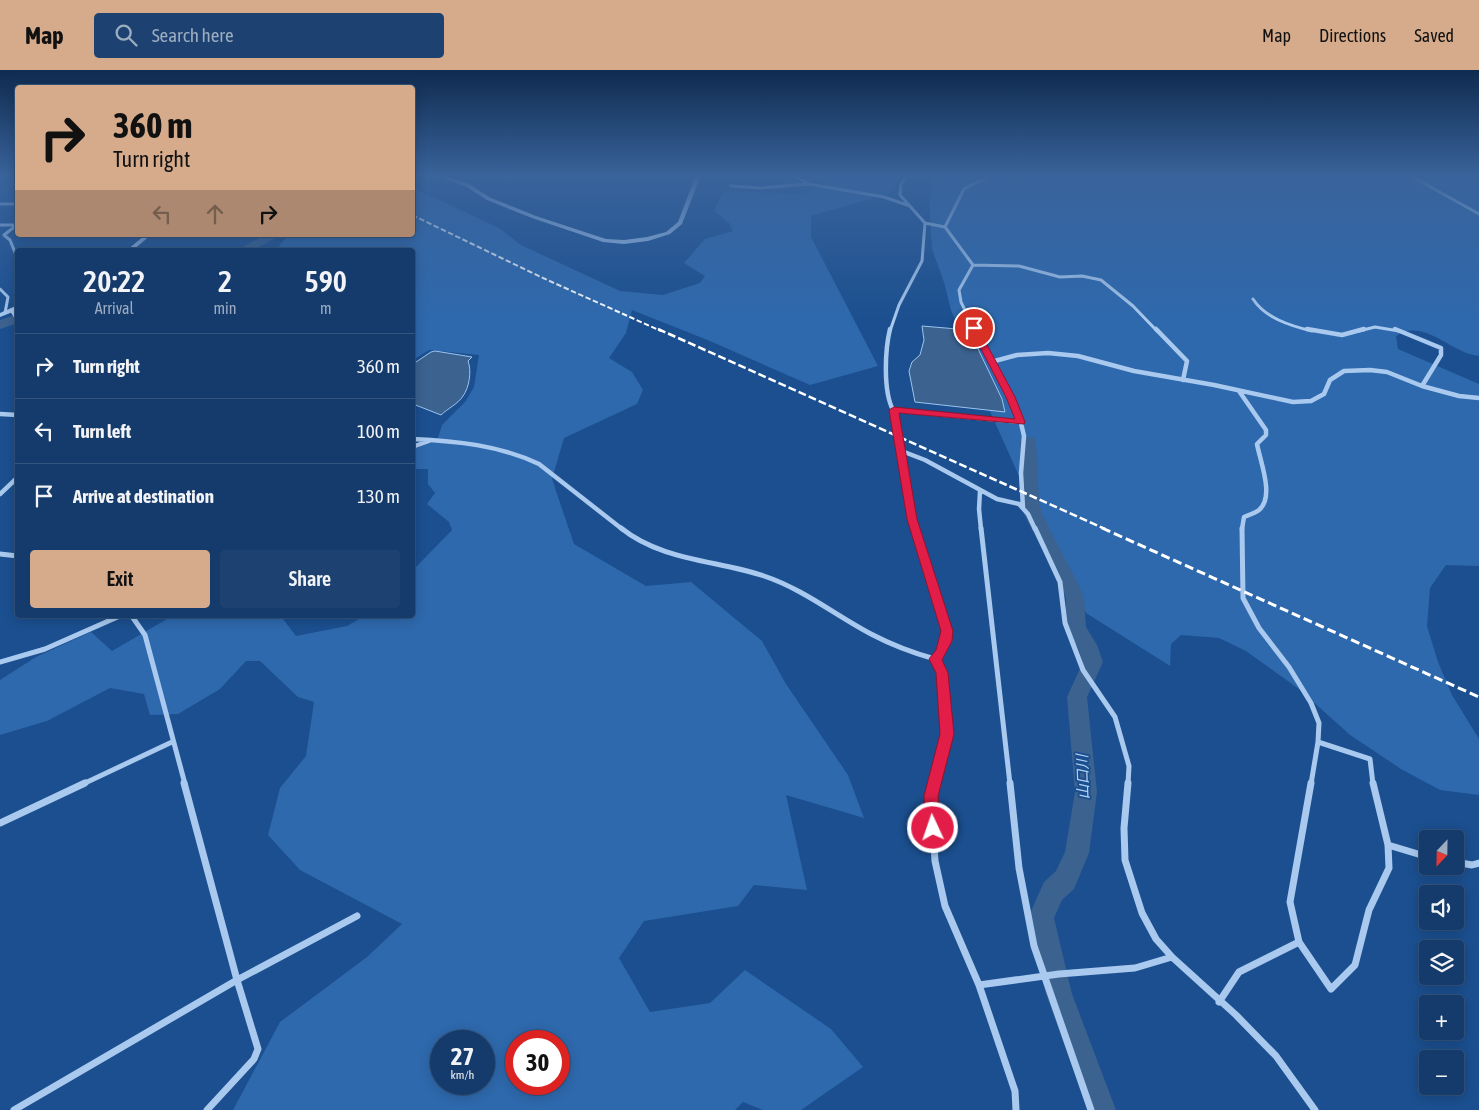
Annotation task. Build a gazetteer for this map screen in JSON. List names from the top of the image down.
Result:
{
  "water": ["山口川"],
  "north": "bottom",
  "page": {
    "header": "Map",
    "search": "Search here",
    "nav": ["Map", "Directions", "Saved"],
    "turn": ["360 m", "Turn right"],
    "eta": [
      "20:22",
      "Arrival",
      "2",
      "min",
      "590",
      "m"
    ],
    "list": [
      {
        "name": "Turn right",
        "value": "360 m"
      },
      {
        "name": "Turn left",
        "value": "100 m"
      },
      {
        "name": "Arrive at destination",
        "value": "130 m"
      }
    ],
    "buttons": ["Exit", "Share"],
    "map_buttons": ["+", "−"],
    "speed": "27 km/h",
    "limit": "30"
  }
}
